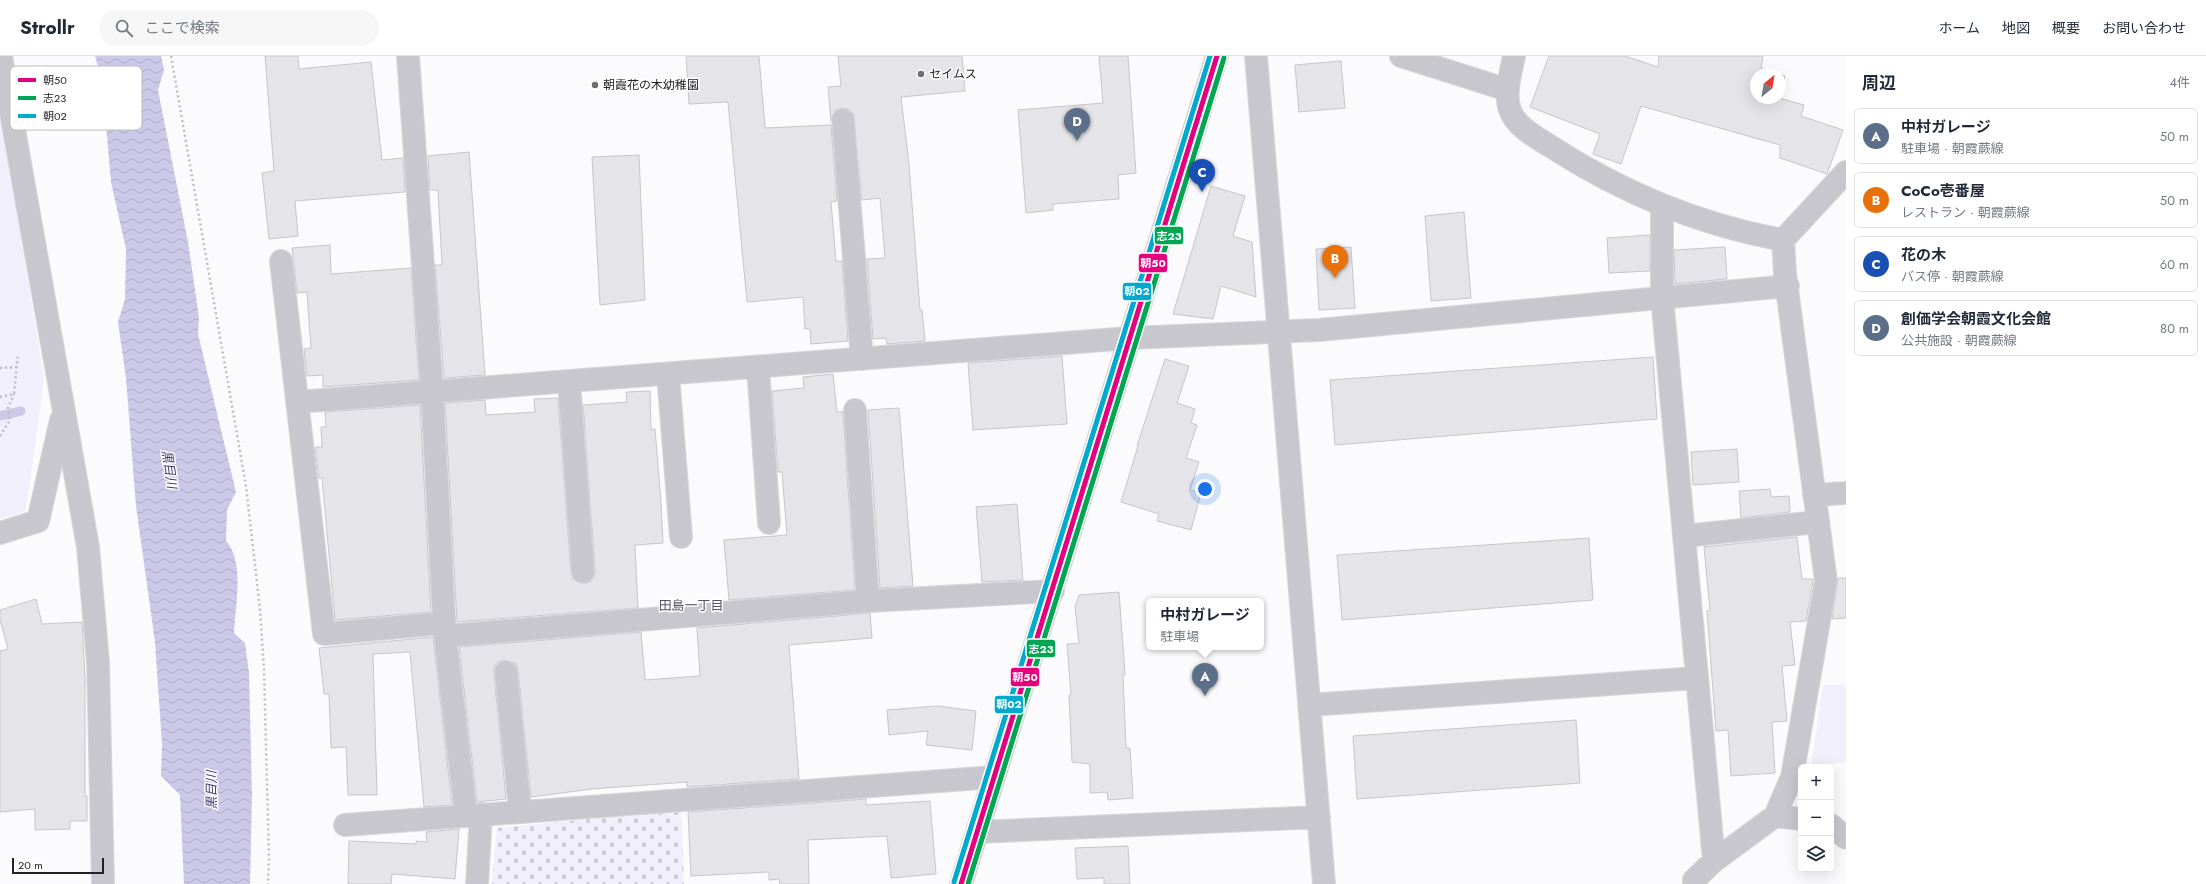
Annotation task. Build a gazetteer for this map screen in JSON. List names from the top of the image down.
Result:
{
  "districts": ["田島一丁目"],
  "water": ["黒目川"],
  "places": ["セイムス", "朝霞花の木幼稚園"],
  "lines": ["transit line 朝50", "transit line 朝02", "transit line 志23"],
  "legend": ["朝50", "志23", "朝02"],
  "scale_bar": "20 m",
  "north": "top right",
  "page": {
    "header": "Strollr",
    "search": "ここで検索",
    "nav": [
      "ホーム",
      "地図",
      "概要",
      "お問い合わせ"
    ],
    "heading": ["周辺", "4件"],
    "pins": [
      "D",
      "C",
      "B",
      "A"
    ],
    "list": [
      {
        "mark": "A",
        "name": "中村ガレージ",
        "note": "駐車場 · 朝霞蕨線",
        "value": "50 m"
      },
      {
        "mark": "B",
        "name": "CoCo壱番屋",
        "note": "レストラン · 朝霞蕨線",
        "value": "50 m"
      },
      {
        "mark": "C",
        "name": "花の木",
        "note": "バス停 · 朝霞蕨線",
        "value": "60 m"
      },
      {
        "mark": "D",
        "name": "創価学会朝霞文化会館",
        "note": "公共施設 · 朝霞蕨線",
        "value": "80 m"
      }
    ],
    "popup": ["中村ガレージ", "駐車場"],
    "map_buttons": ["+", "−"],
    "scale": "20 m"
  }
}
